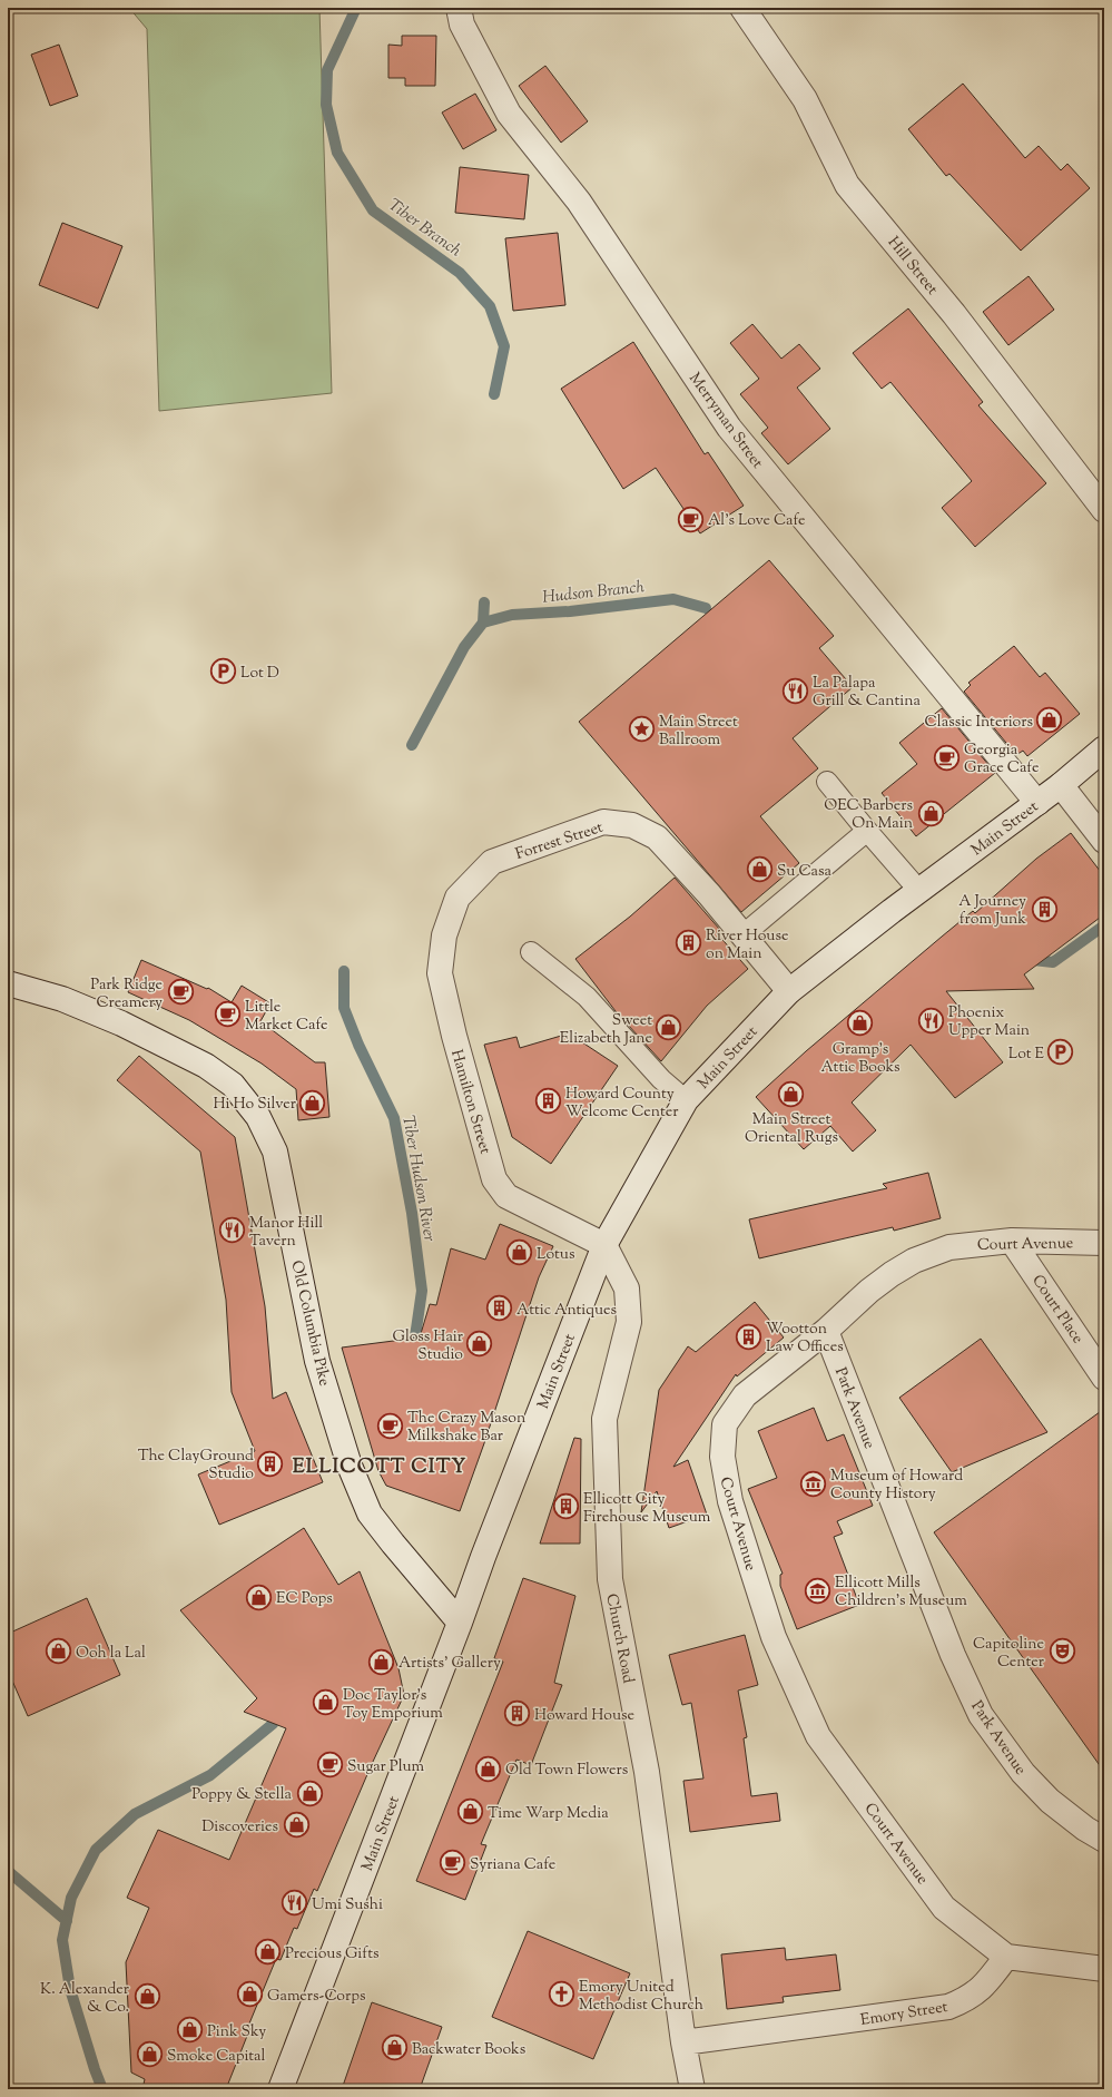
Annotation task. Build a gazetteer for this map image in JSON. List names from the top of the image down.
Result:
{
  "streets": {
    "street": [
      "Hill Street",
      "Merryman Street",
      "Main Street",
      "Forrest Street",
      "Hamilton Street",
      "Court Avenue",
      "Court Place",
      "Old Columbia Pike",
      "Park Avenue",
      "Church Road",
      "Emory Street"
    ]
  },
  "crossings": [
    ["Merryman Street", "Main Street"],
    ["Main Street", "Forrest Street"],
    ["Main Street", "Hamilton Street"],
    ["Main Street", "Old Columbia Pike"],
    ["Main Street", "Church Road"],
    ["Forrest Street", "Hamilton Street"],
    ["Hamilton Street", "Church Road"],
    ["Court Avenue", "Court Place"],
    ["Court Avenue", "Park Avenue"],
    ["Court Avenue", "Emory Street"],
    ["Church Road", "Emory Street"]
  ],
  "districts": ["ELLICOTT CITY"],
  "water": ["Tiber Branch", "Hudson Branch", "Tiber Hudson River"],
  "places": {
    "cafe": [
      "Al's Love Cafe",
      "Georgia Grace Cafe",
      "Park Ridge Creamery",
      "Little Market Cafe",
      "The Crazy Mason Milkshake Bar",
      "Sugar Plum",
      "Syriana Cafe"
    ],
    "parking": ["Lot D", "Lot E"],
    "restaurant": [
      "La Palapa Grill & Cantina",
      "Phoenix Upper Main",
      "Manor Hill Tavern",
      "Umi Sushi"
    ],
    "shop": [
      "Classic Interiors",
      "OEC Barbers On Main",
      "Su Casa",
      "Gramp's Attic Books",
      "Sweet Elizabeth Jane",
      "Main Street Oriental Rugs",
      "Hi Ho Silver",
      "Lotus",
      "Gloss Hair Studio",
      "EC Pops",
      "Ooh la Lal",
      "Artists’ Gallery",
      "Doc Taylor's Toy Emporium",
      "Old Town Flowers",
      "Poppy & Stella",
      "Time Warp Media",
      "Discoveries",
      "Precious Gifts",
      "Gamers-Corps",
      "K. Alexander & Co.",
      "Pink Sky",
      "Backwater Books",
      "Smoke Capital"
    ],
    "place": ["Main Street Ballroom"],
    "building": [
      "A Journey from Junk",
      "River House on Main",
      "Howard County Welcome Center",
      "Attic Antiques",
      "Wootton Law Offices",
      "The ClayGround Studio",
      "Ellicott City Firehouse Museum",
      "Howard House"
    ],
    "museum": ["Museum of Howard County History", "Ellicott Mills Children's Museum"],
    "theatre": ["Capitoline Center"],
    "church": ["Emory United Methodist Church"]
  }
}
